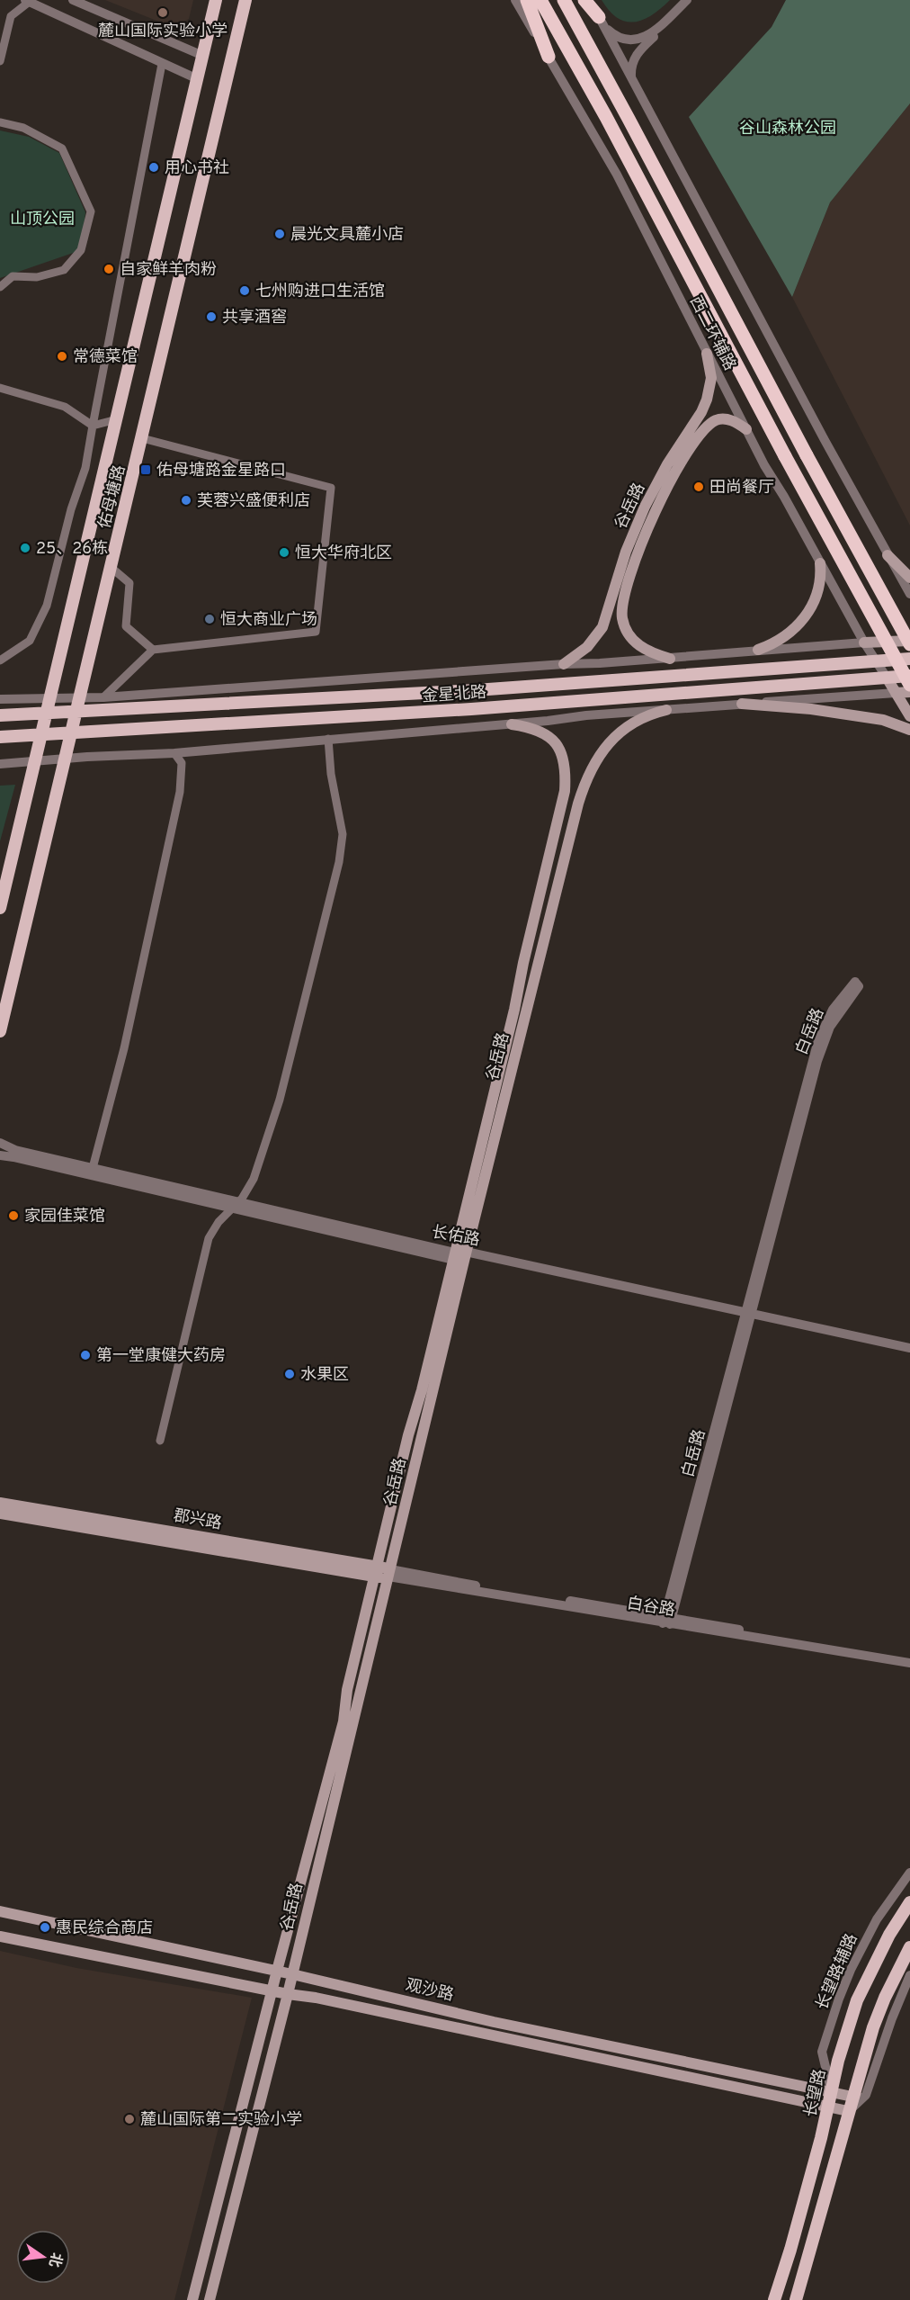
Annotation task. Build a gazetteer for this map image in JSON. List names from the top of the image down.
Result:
{
  "streets": {
    "main road": [
      "佑母塘路",
      "谷岳路",
      "金星北路",
      "郡兴路",
      "观沙路",
      "长望路"
    ],
    "street": [
      "西二环辅路",
      "白岳路",
      "长佑路",
      "白谷路",
      "长望路辅路"
    ]
  },
  "crossings": [
    ["西二环辅路", "谷岳路"],
    ["西二环辅路", "金星北路"],
    ["佑母塘路", "金星北路"],
    ["谷岳路", "长佑路"],
    ["谷岳路", "郡兴路"],
    ["谷岳路", "白谷路"],
    ["谷岳路", "观沙路"],
    ["白岳路", "长佑路"],
    ["白岳路", "白谷路"],
    ["郡兴路", "白谷路"],
    ["长望路辅路", "观沙路"],
    ["长望路辅路", "长望路"],
    ["观沙路", "长望路"]
  ],
  "parks": ["谷山森林公园", "山顶公园"],
  "places": {
    "other": [
      "麓山国际实验小学",
      "用心书社",
      "晨光文具麓小店",
      "自家鲜羊肉粉",
      "七州购进口生活馆",
      "共享酒窖",
      "常德菜馆",
      "田尚餐厅",
      "芙蓉兴盛便利店",
      "25、26栋",
      "恒大华府北区",
      "恒大商业广场",
      "家园佳菜馆",
      "第一堂康健大药房",
      "水果区",
      "惠民综合商店",
      "麓山国际第二实验小学"
    ],
    "transit": ["佑母塘路金星路口"]
  },
  "north": "right"
}
